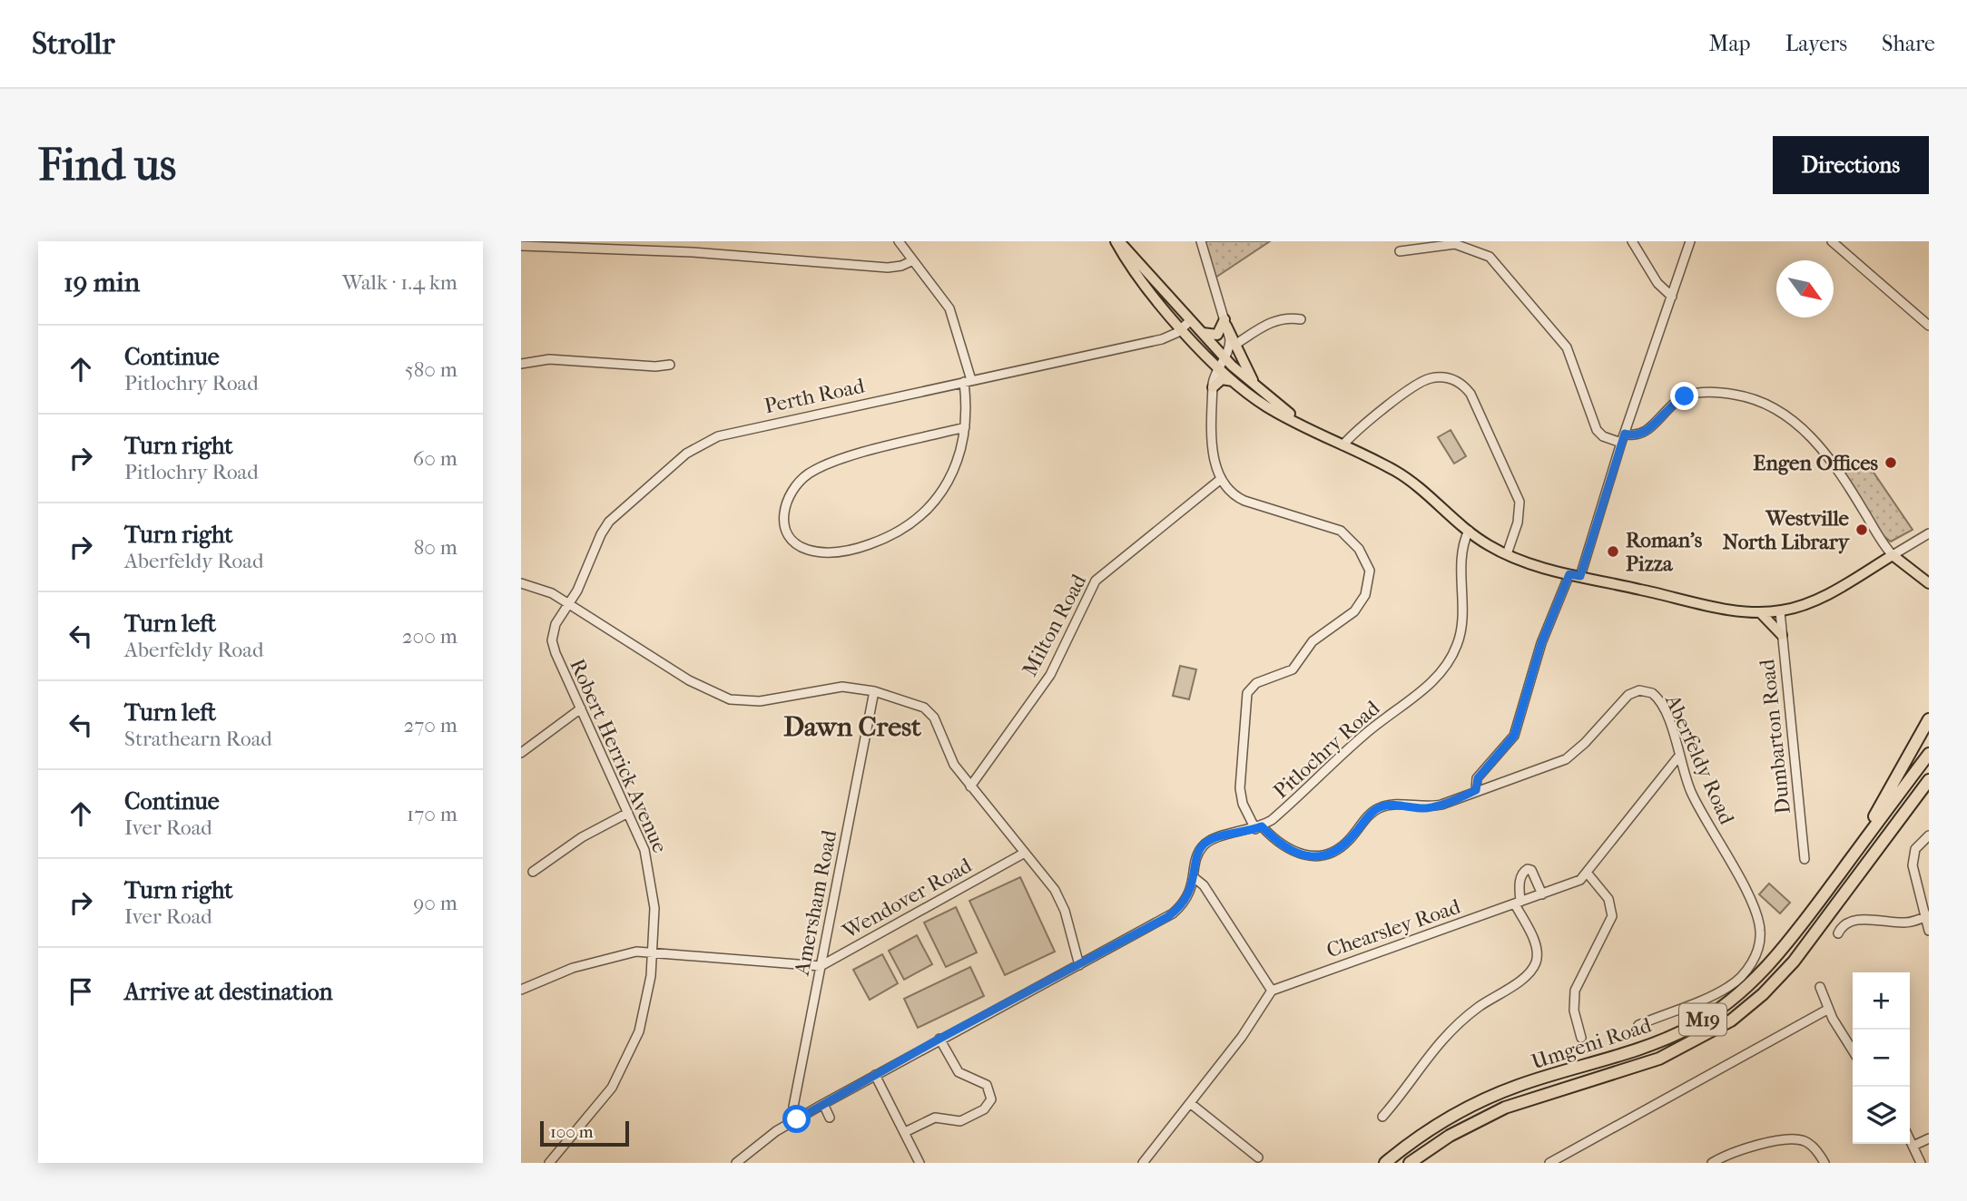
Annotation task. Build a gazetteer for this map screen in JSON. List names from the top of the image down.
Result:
{
  "streets": {
    "highway": ["M19", "Umgeni Road"],
    "street": [
      "Perth Road",
      "Milton Road",
      "Dumbarton Road",
      "Pitlochry Road",
      "Robert Herrick Avenue",
      "Aberfeldy Road",
      "Wendover Road",
      "Amersham Road",
      "Chearsley Road"
    ]
  },
  "crossings": [
    ["Perth Road", "Robert Herrick Avenue"],
    ["Milton Road", "Aberfeldy Road"],
    ["Pitlochry Road", "Aberfeldy Road"],
    ["Pitlochry Road", "Amersham Road"],
    ["Aberfeldy Road", "Chearsley Road"],
    ["Wendover Road", "Amersham Road"]
  ],
  "districts": ["Dawn Crest"],
  "places": ["Engen Offices", "Westville North Library", "Roman's Pizza"],
  "scale_bar": "100 m",
  "north": "bottom right",
  "page": {
    "header": "Strollr",
    "nav": ["Map", "Layers", "Share"],
    "buttons": "Directions",
    "title": "Find us",
    "heading": ["19 min", "Walk · 1.4 km"],
    "list": [
      ["Continue", "Pitlochry Road", "580 m"],
      ["Turn right", "Pitlochry Road", "60 m"],
      ["Turn right", "Aberfeldy Road", "80 m"],
      ["Turn left", "Aberfeldy Road", "200 m"],
      ["Turn left", "Strathearn Road", "270 m"],
      ["Continue", "Iver Road", "170 m"],
      ["Turn right", "Iver Road", "90 m"],
      "Arrive at destination"
    ],
    "map_buttons": ["+", "−"],
    "scale": "100 m"
  }
}
